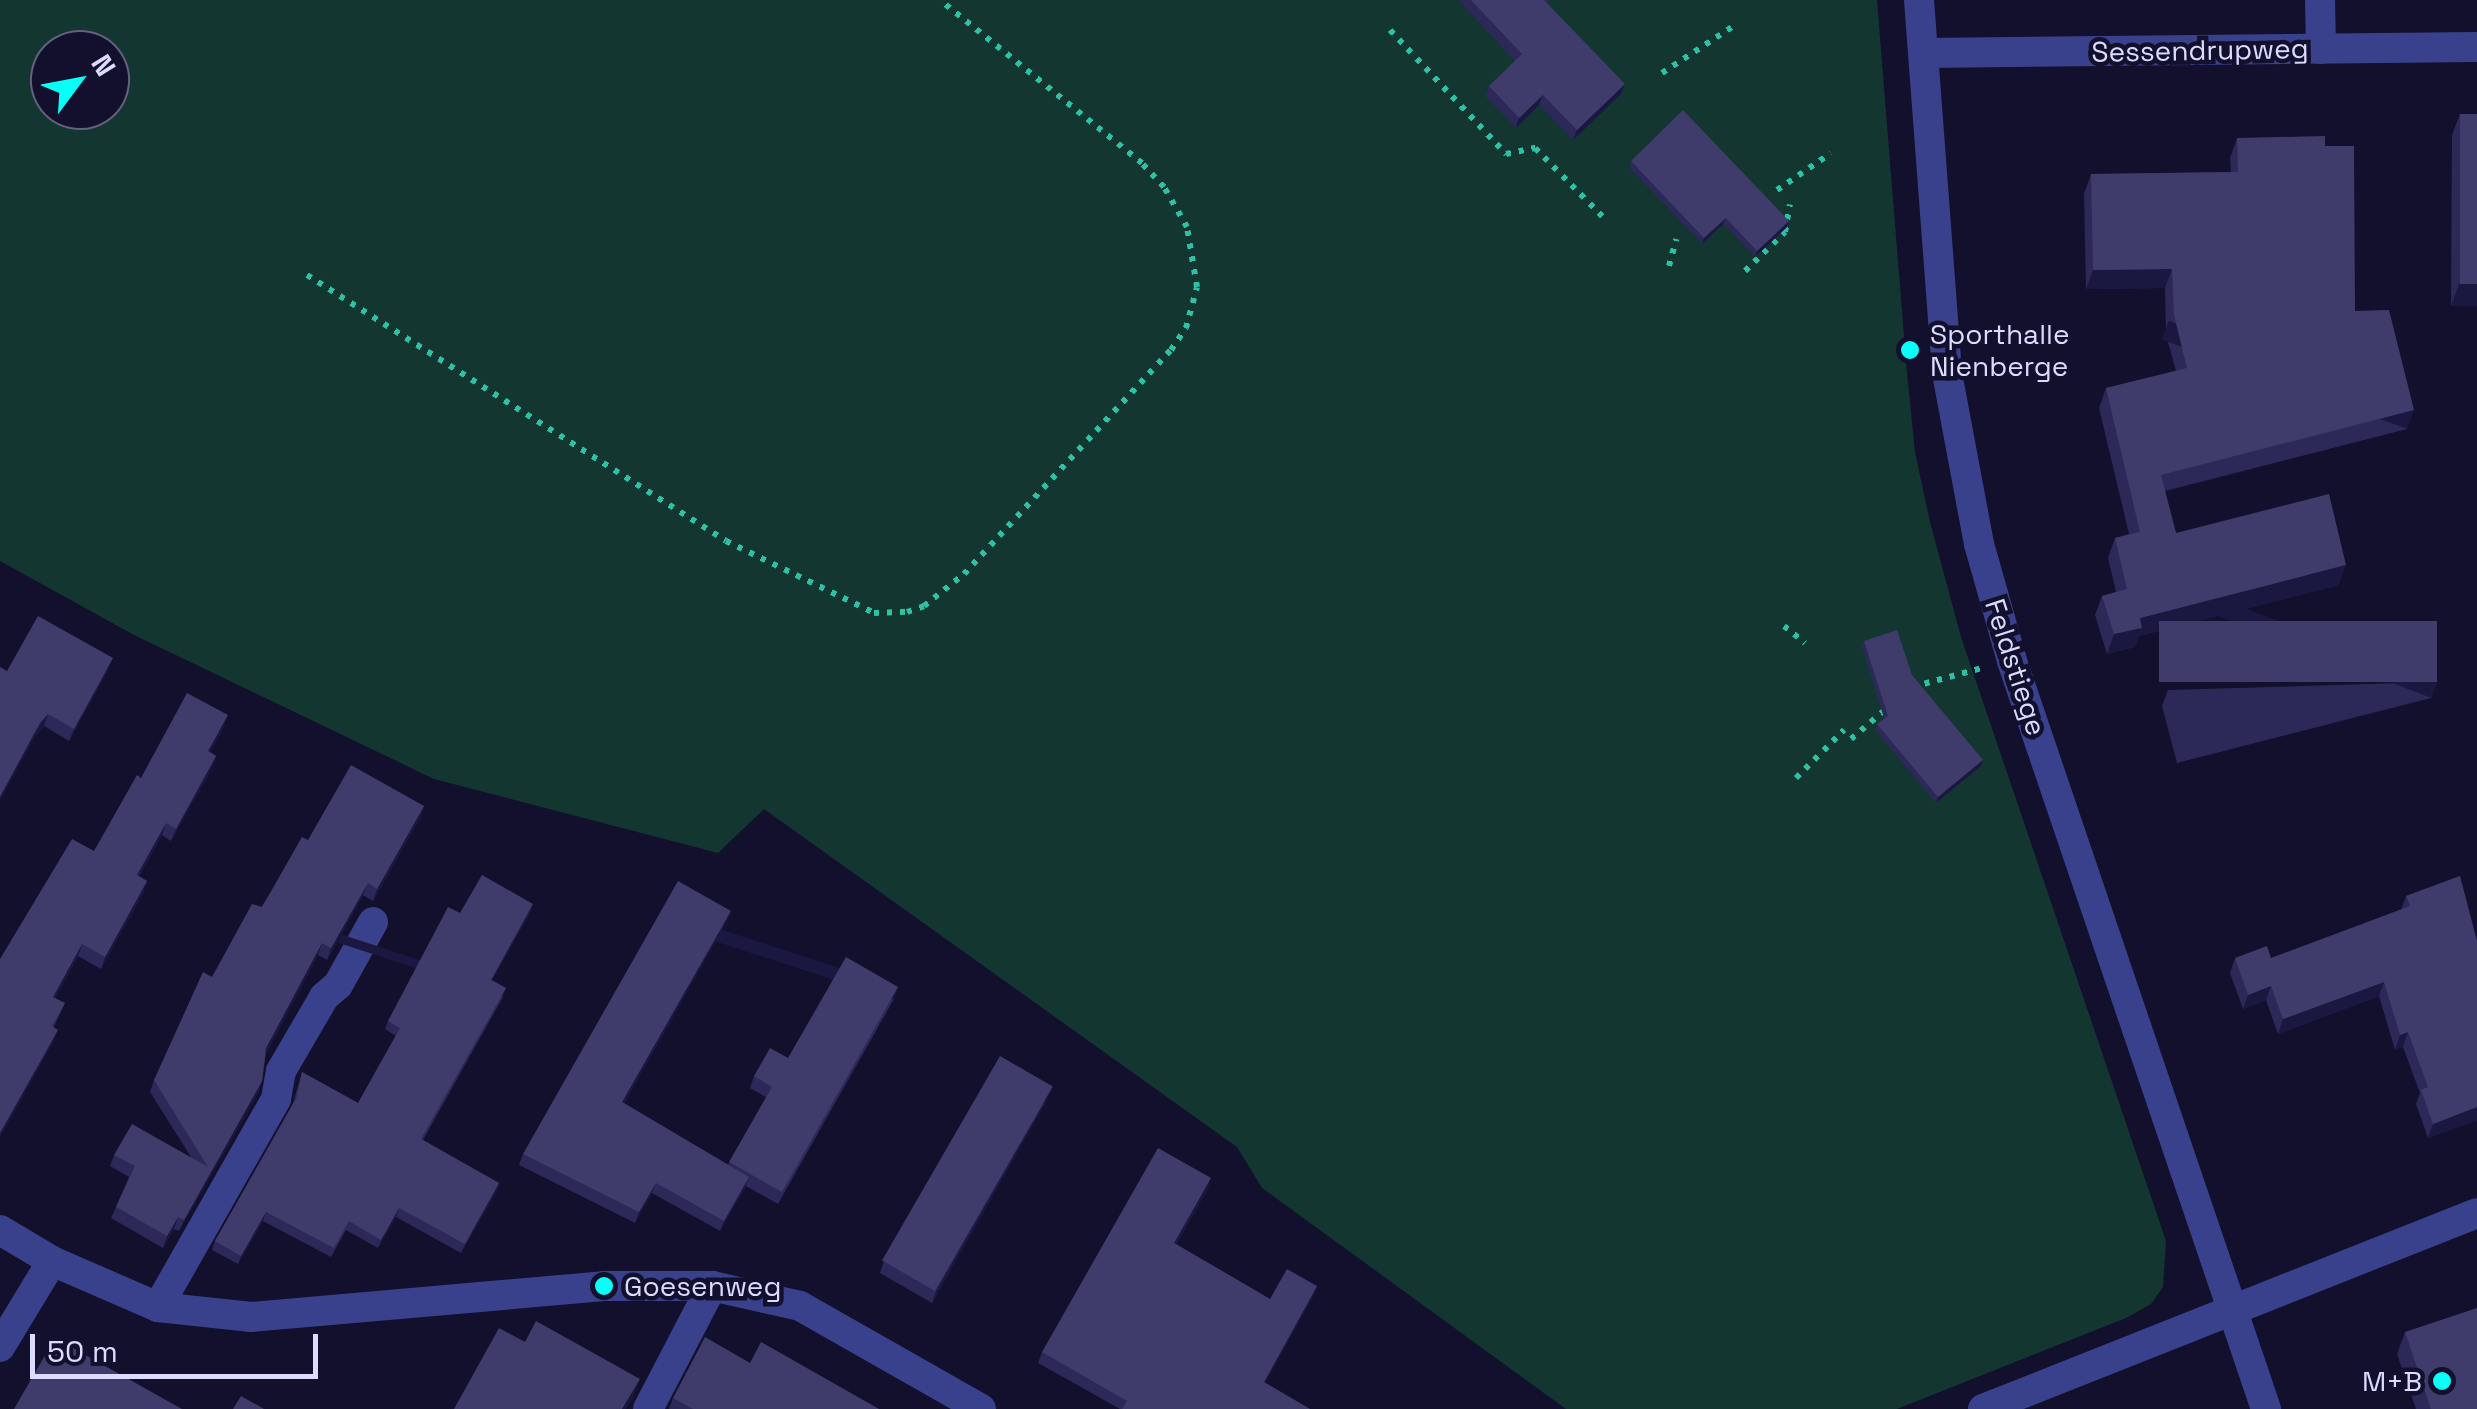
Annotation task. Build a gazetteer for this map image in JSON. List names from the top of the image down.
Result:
{
  "streets": {
    "street": ["Sessendrupweg", "Feldstiege"]
  },
  "crossings": [
    ["Sessendrupweg", "Feldstiege"]
  ],
  "places": ["Sporthalle Nienberge", "Goesenweg", "M+B"],
  "scale_bar": "50 m",
  "north": "top right"
}
